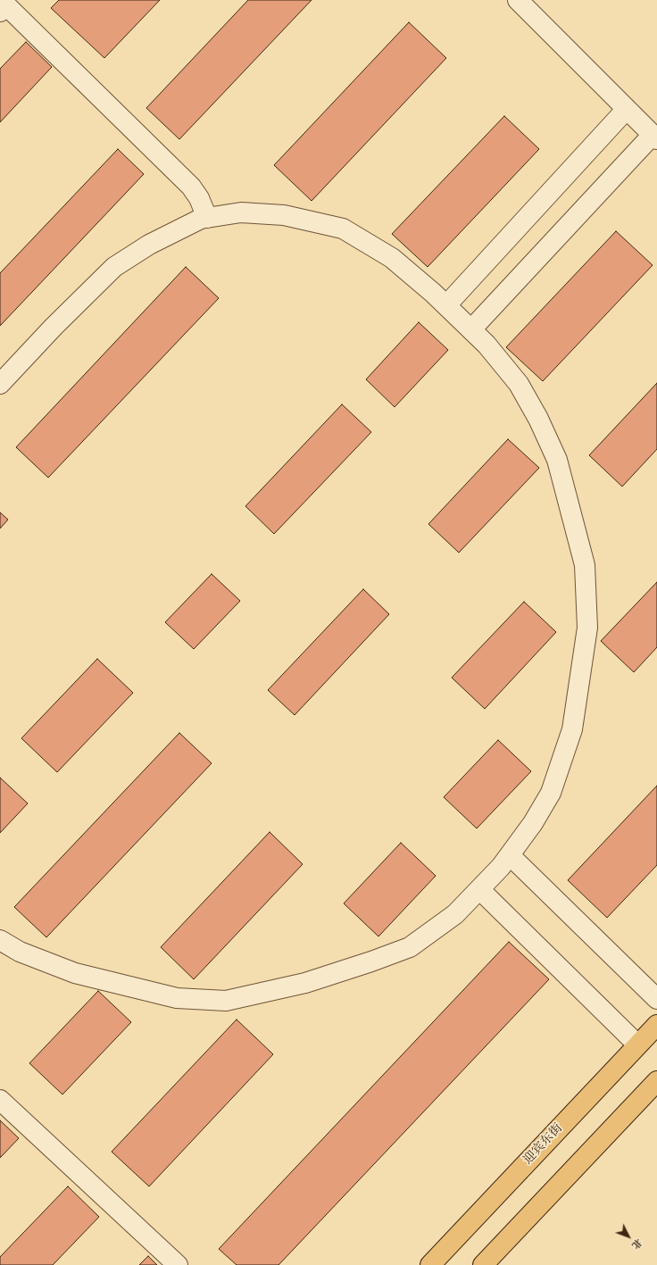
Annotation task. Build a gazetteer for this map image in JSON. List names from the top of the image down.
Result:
{
  "streets": {
    "main road": ["迎宾东街"]
  },
  "north": "bottom right"
}
